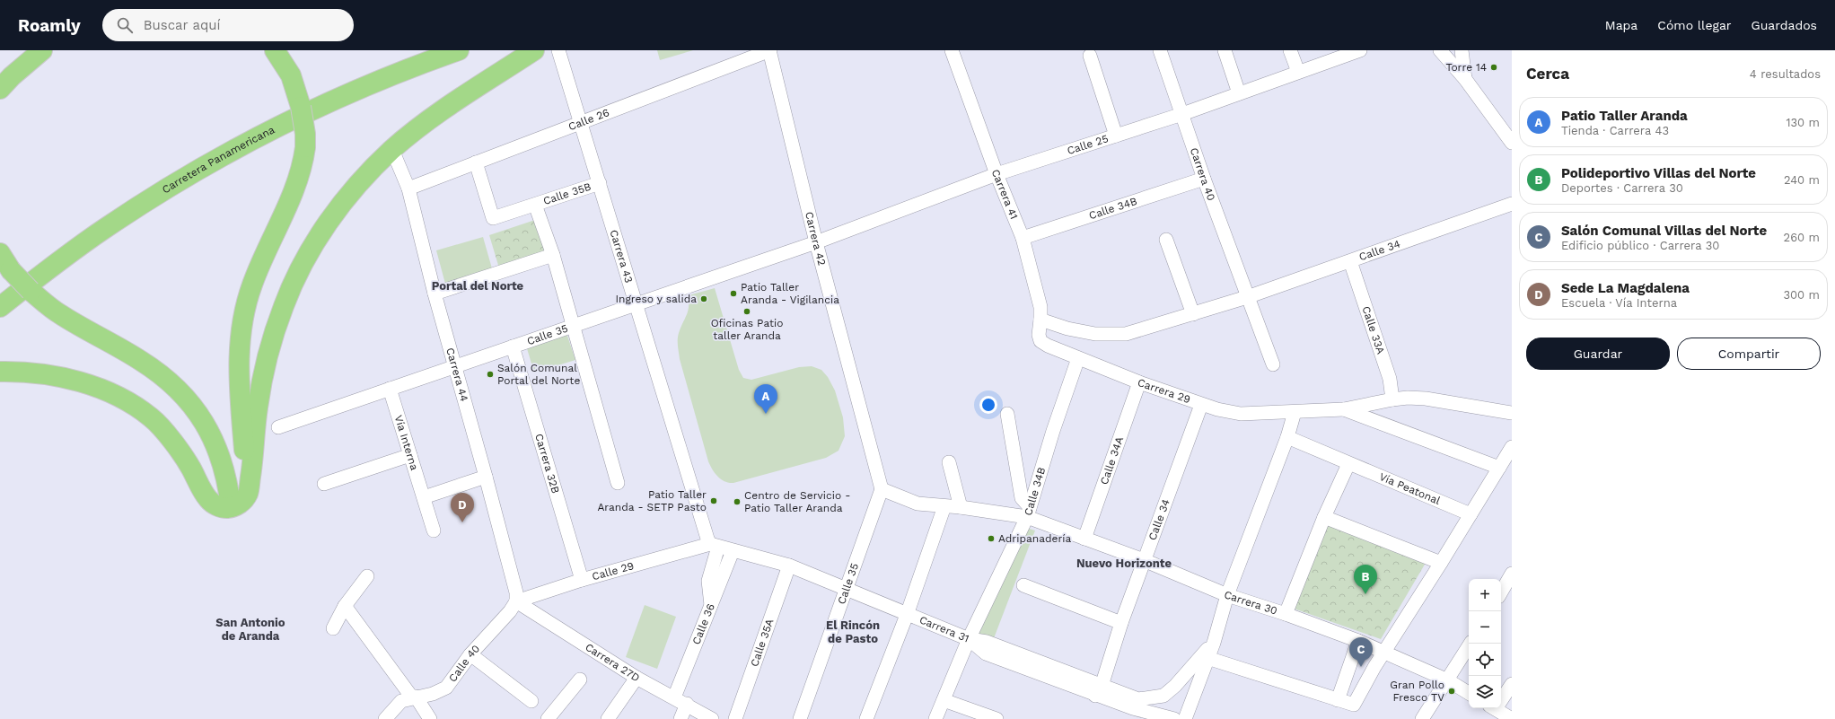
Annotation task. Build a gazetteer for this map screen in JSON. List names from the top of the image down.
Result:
{
  "streets": {
    "highway": ["Carretera Panamericana"],
    "street": [
      "Calle 26",
      "Calle 25",
      "Carrera 40",
      "Calle 35B",
      "Carrera 41",
      "Calle 34B",
      "Carrera 42",
      "Calle 34",
      "Carrera 43",
      "Calle 33A",
      "Calle 35",
      "Carrera 44",
      "Carrera 29",
      "Vía Interna",
      "Calle 34A",
      "Carrera 32B",
      "Vía Peatonal",
      "Calle 29",
      "Carrera 30",
      "Calle 36",
      "Carrera 31",
      "Calle 35A",
      "Carrera 27D",
      "Calle 40"
    ]
  },
  "crossings": [
    ["Calle 26", "Calle 35B"],
    ["Calle 26", "Carrera 42"],
    ["Calle 26", "Carrera 43"],
    ["Calle 26", "Carrera 44"],
    ["Calle 25", "Carrera 40"],
    ["Calle 25", "Carrera 41"],
    ["Calle 25", "Carrera 42"],
    ["Calle 25", "Calle 35"],
    ["Carrera 40", "Calle 34B"],
    ["Carrera 40", "Calle 34"],
    ["Calle 35B", "Carrera 43"],
    ["Carrera 41", "Calle 34B"],
    ["Carrera 41", "Calle 34"],
    ["Carrera 41", "Carrera 29"],
    ["Calle 34B", "Carrera 29"],
    ["Calle 34B", "Carrera 30"],
    ["Calle 34B", "Carrera 31"],
    ["Carrera 42", "Calle 35"],
    ["Carrera 42", "Carrera 30"],
    ["Calle 34", "Calle 33A"],
    ["Calle 34", "Carrera 29"],
    ["Calle 34", "Carrera 30"],
    ["Calle 34", "Carrera 31"],
    ["Carrera 43", "Calle 35"],
    ["Carrera 43", "Calle 29"],
    ["Carrera 43", "Carrera 31"],
    ["Calle 33A", "Carrera 29"],
    ["Calle 35", "Carrera 44"],
    ["Calle 35", "Vía Interna"],
    ["Calle 35", "Carrera 32B"],
    ["Calle 35", "Carrera 30"],
    ["Calle 35", "Carrera 31"],
    ["Carrera 44", "Calle 29"],
    ["Carrera 44", "Carrera 27D"],
    ["Carrera 44", "Calle 40"],
    ["Carrera 29", "Calle 34A"],
    ["Calle 34A", "Carrera 30"],
    ["Carrera 32B", "Calle 29"],
    ["Calle 29", "Carrera 31"],
    ["Calle 29", "Carrera 27D"],
    ["Calle 29", "Calle 40"],
    ["Calle 36", "Carrera 31"],
    ["Calle 36", "Carrera 27D"],
    ["Carrera 31", "Calle 35A"],
    ["Carrera 27D", "Calle 40"]
  ],
  "districts": [
    "Portal del Norte",
    "Nuevo Horizonte",
    "San Antonio de Aranda",
    "El Rincón de Pasto"
  ],
  "places": [
    "Torre 14",
    "Patio Taller Aranda - Vigilancia",
    "Ingreso y salida",
    "Oficinas Patio taller Aranda",
    "Salón Comunal Portal del Norte",
    "Patio Taller Aranda - SETP Pasto",
    "Centro de Servicio - Patio Taller Aranda",
    "Adripanadería",
    "Gran Pollo Fresco TV"
  ],
  "page": {
    "header": "Roamly",
    "search": "Buscar aquí",
    "nav": ["Mapa", "Cómo llegar", "Guardados"],
    "heading": ["Cerca", "4 resultados"],
    "list": [
      {
        "mark": "A",
        "name": "Patio Taller Aranda",
        "note": "Tienda · Carrera 43",
        "value": "130 m"
      },
      {
        "mark": "B",
        "name": "Polideportivo Villas del Norte",
        "note": "Deportes · Carrera 30",
        "value": "240 m"
      },
      {
        "mark": "C",
        "name": "Salón Comunal Villas del Norte",
        "note": "Edificio público · Carrera 30",
        "value": "260 m"
      },
      {
        "mark": "D",
        "name": "Sede La Magdalena",
        "note": "Escuela · Vía Interna",
        "value": "300 m"
      }
    ],
    "buttons": ["Guardar", "Compartir"],
    "pins": [
      "A",
      "D",
      "B",
      "C"
    ],
    "map_buttons": ["+", "−"]
  }
}
